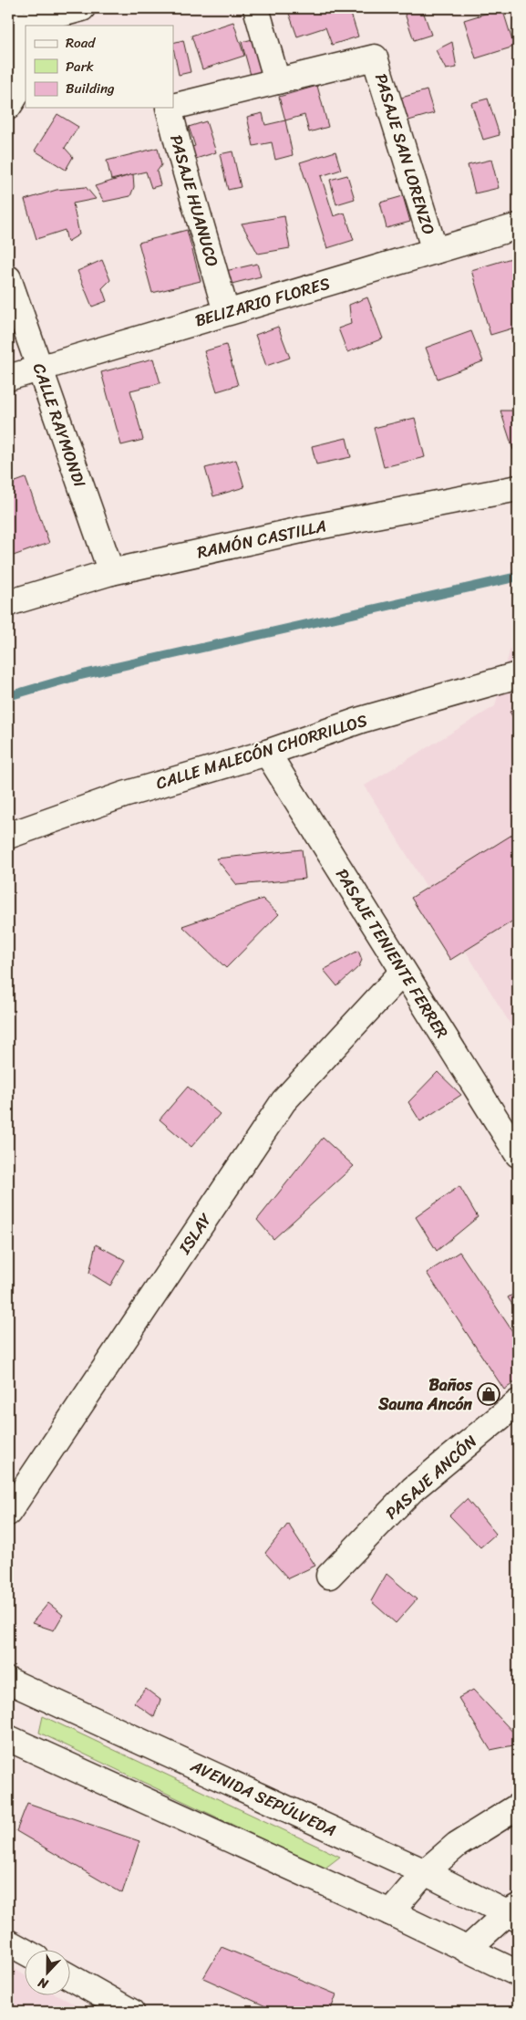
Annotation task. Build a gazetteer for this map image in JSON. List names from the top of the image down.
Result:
{
  "streets": {
    "street": [
      "PASAJE SAN LORENZO",
      "PASAJE HUANUCO",
      "BELIZARIO FLORES",
      "CALLE RAYMONDI",
      "RAMÓN CASTILLA",
      "CALLE MALECÓN CHORRILLOS",
      "PASAJE TENIENTE FERRER",
      "ISLAY",
      "PASAJE ANCÓN",
      "AVENIDA SEPÚLVEDA"
    ]
  },
  "crossings": [
    ["PASAJE SAN LORENZO", "PASAJE HUANUCO"],
    ["PASAJE SAN LORENZO", "BELIZARIO FLORES"],
    ["PASAJE HUANUCO", "BELIZARIO FLORES"],
    ["BELIZARIO FLORES", "CALLE RAYMONDI"],
    ["CALLE RAYMONDI", "RAMÓN CASTILLA"],
    ["CALLE MALECÓN CHORRILLOS", "PASAJE TENIENTE FERRER"],
    ["PASAJE TENIENTE FERRER", "ISLAY"]
  ],
  "places": {
    "shop": ["Baños Sauna Ancón"]
  },
  "legend": ["Road", "Park", "Building"],
  "north": "bottom"
}
